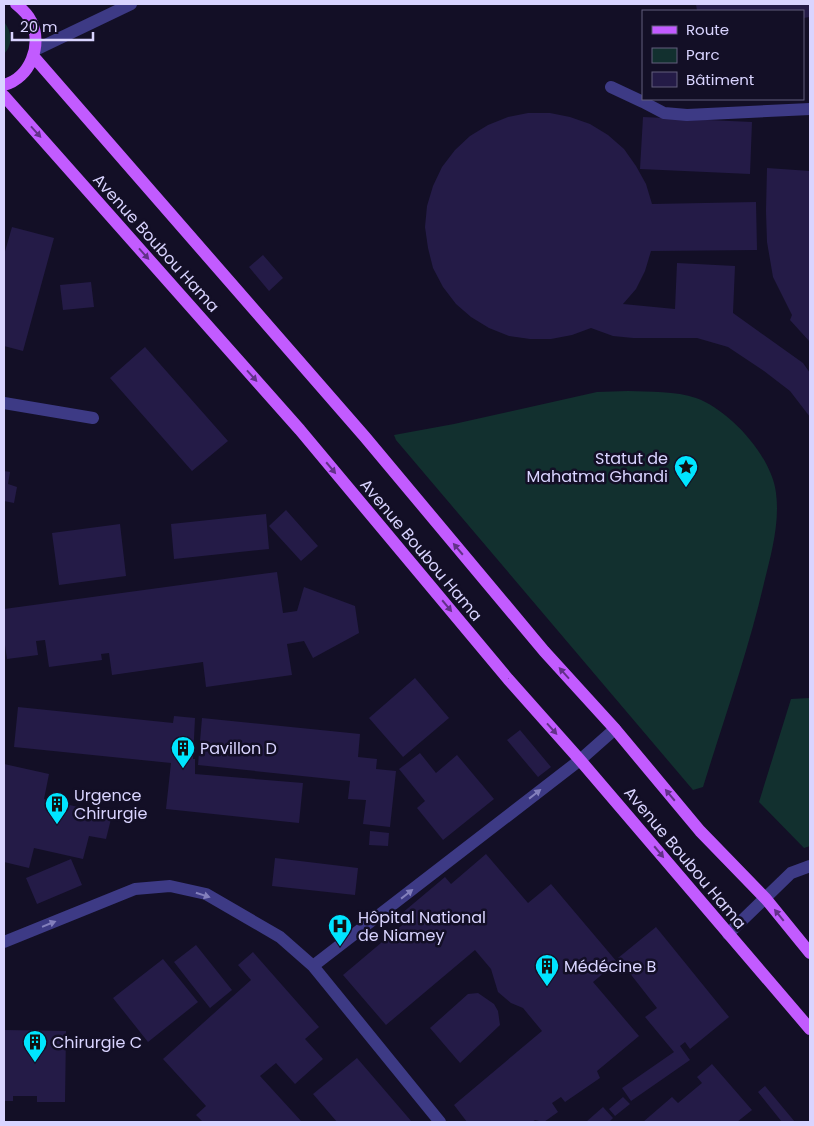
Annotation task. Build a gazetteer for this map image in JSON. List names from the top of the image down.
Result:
{
  "streets": {
    "main road": ["Avenue Boubou Hama"]
  },
  "places": {
    "place": ["Statut de Mahatma Ghandi"],
    "building": [
      "Pavillon D",
      "Urgence Chirurgie",
      "Médécine B",
      "Chirurgie C"
    ],
    "hospital": ["Hôpital National de Niamey"]
  },
  "legend": ["Route", "Parc", "Bâtiment"],
  "scale_bar": "20 m"
}
